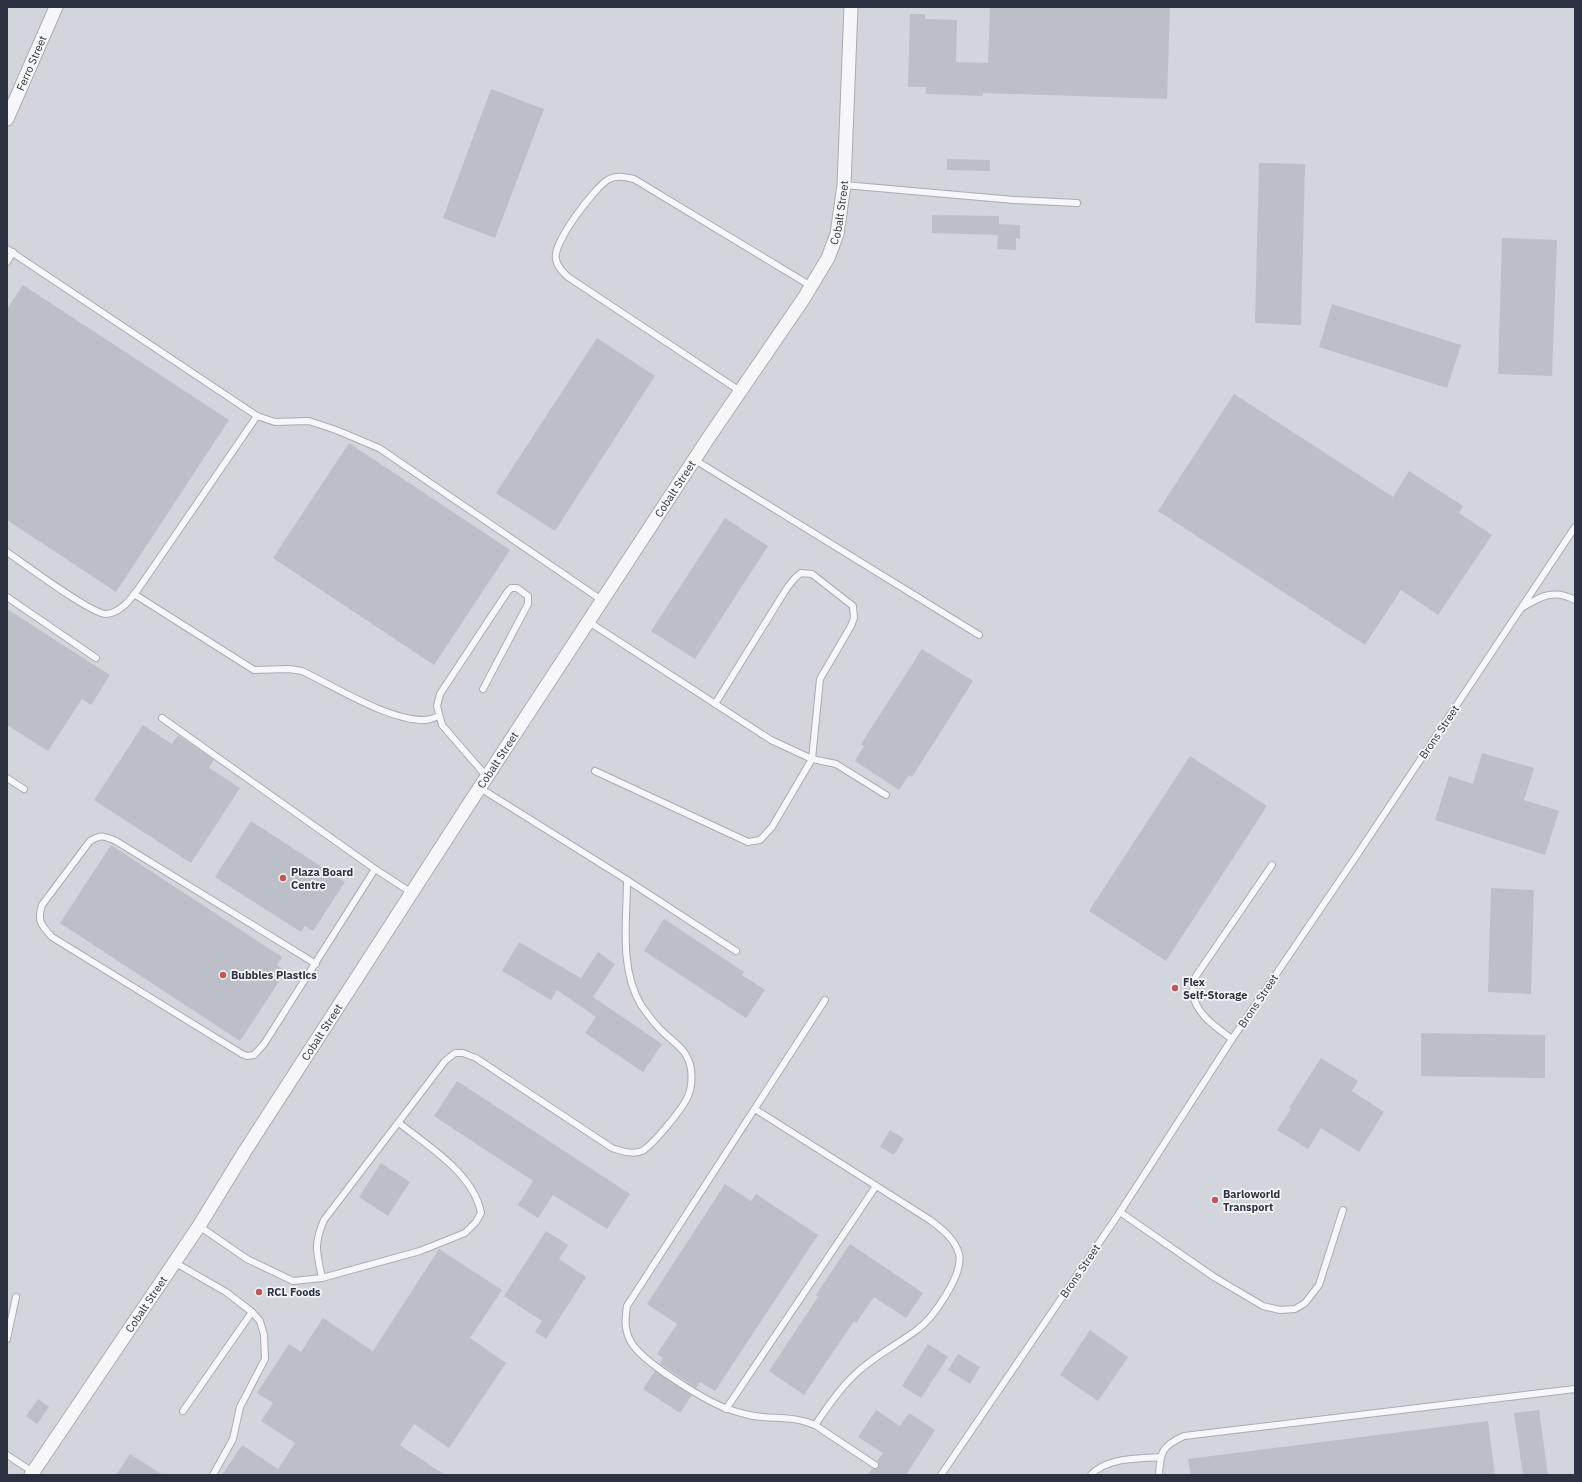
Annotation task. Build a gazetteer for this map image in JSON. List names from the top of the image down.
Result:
{
  "streets": {
    "street": ["Ferro Street", "Cobalt Street"],
    "lane": ["Brons Street"]
  },
  "places": [
    "Plaza Board Centre",
    "Bubbles Plastics",
    "Flex Self-Storage",
    "Barloworld Transport",
    "RCL Foods"
  ]
}
